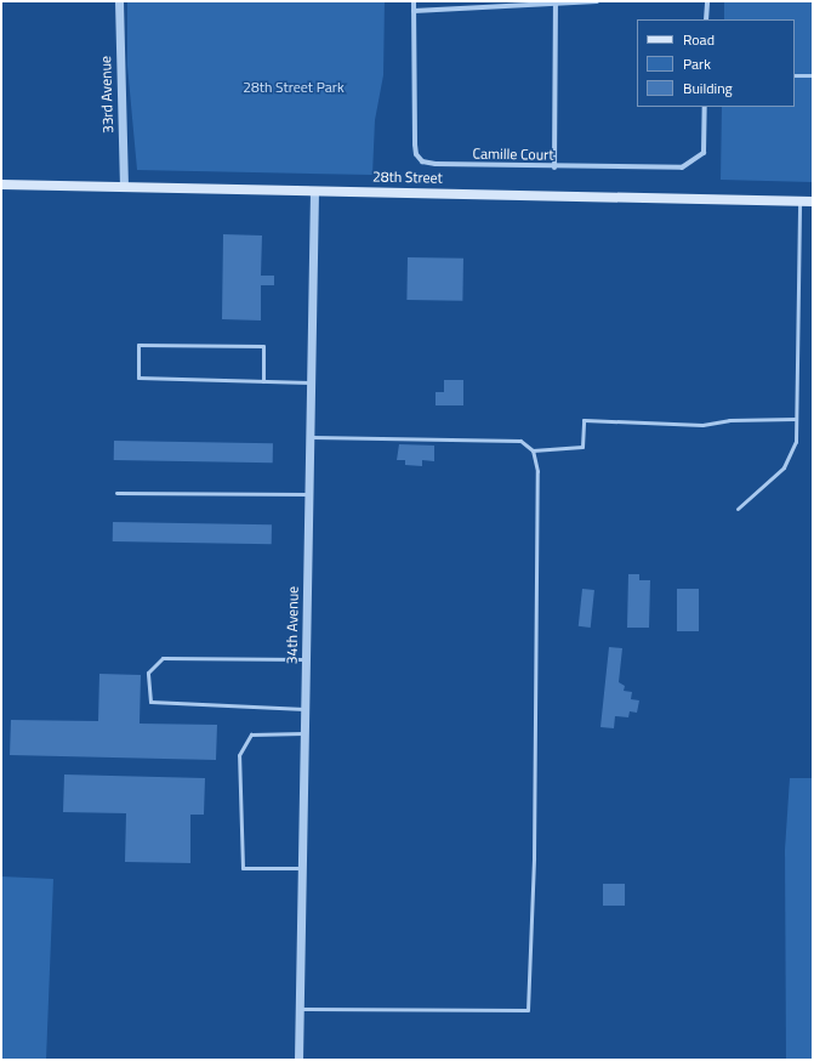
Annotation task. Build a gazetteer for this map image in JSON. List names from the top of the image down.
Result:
{
  "streets": {
    "main road": ["28th Street"],
    "street": ["33rd Avenue", "Camille Court", "34th Avenue"]
  },
  "crossings": [
    ["33rd Avenue", "28th Street"],
    ["28th Street", "34th Avenue"]
  ],
  "parks": ["28th Street Park"],
  "legend": ["Road", "Park", "Building"]
}
